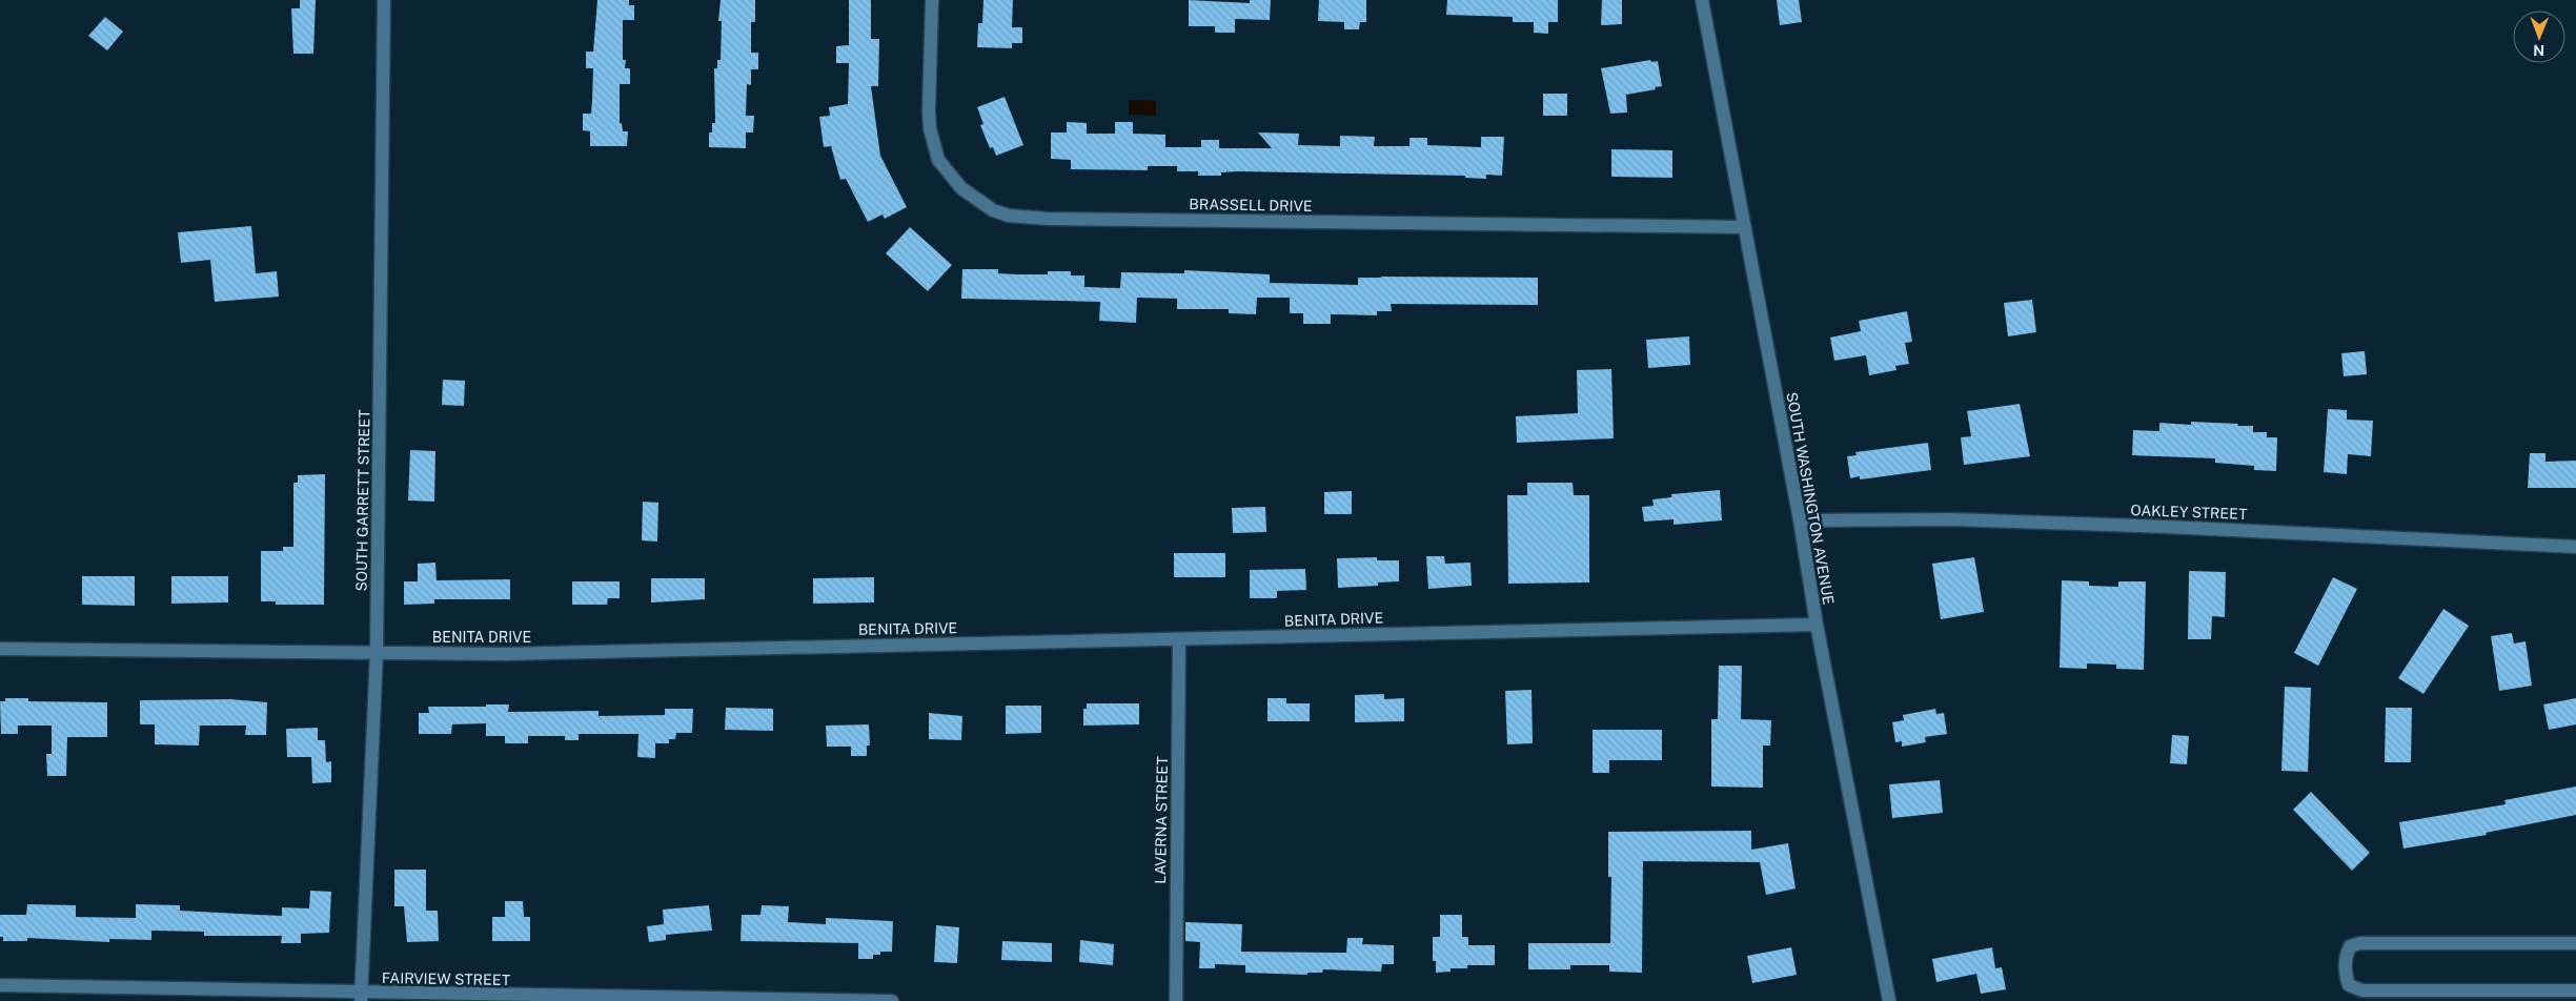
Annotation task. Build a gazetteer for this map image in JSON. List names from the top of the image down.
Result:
{
  "streets": {
    "street": [
      "BRASSELL DRIVE",
      "SOUTH WASHINGTON AVENUE",
      "SOUTH GARRETT STREET",
      "OAKLEY STREET",
      "BENITA DRIVE",
      "LAVERNA STREET",
      "FAIRVIEW STREET"
    ]
  },
  "crossings": [
    ["BRASSELL DRIVE", "SOUTH WASHINGTON AVENUE"],
    ["SOUTH WASHINGTON AVENUE", "OAKLEY STREET"],
    ["SOUTH WASHINGTON AVENUE", "BENITA DRIVE"],
    ["SOUTH GARRETT STREET", "BENITA DRIVE"],
    ["SOUTH GARRETT STREET", "FAIRVIEW STREET"],
    ["BENITA DRIVE", "LAVERNA STREET"]
  ],
  "north": "bottom"
}
